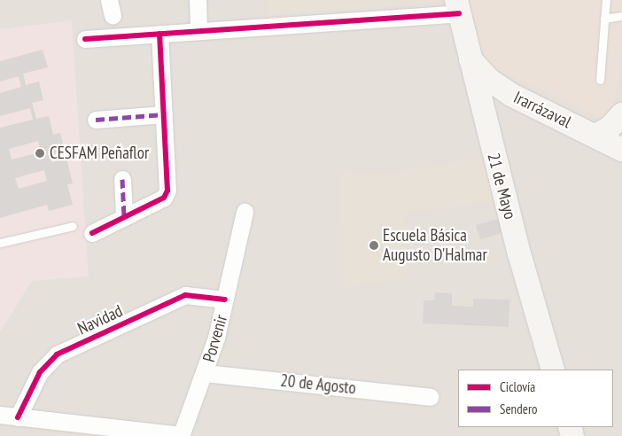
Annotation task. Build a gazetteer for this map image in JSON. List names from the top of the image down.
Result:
{
  "streets": {
    "main road": ["Irarrázaval", "21 de Mayo"],
    "street": ["Navidad", "Porvenir", "20 de Agosto"]
  },
  "crossings": [
    ["Irarrázaval", "21 de Mayo"],
    ["Navidad", "Porvenir"],
    ["Porvenir", "20 de Agosto"]
  ],
  "places": ["CESFAM Peñaflor", "Escuela Básica Augusto D'Halmar"],
  "legend": ["Ciclovía", "Sendero"]
}
